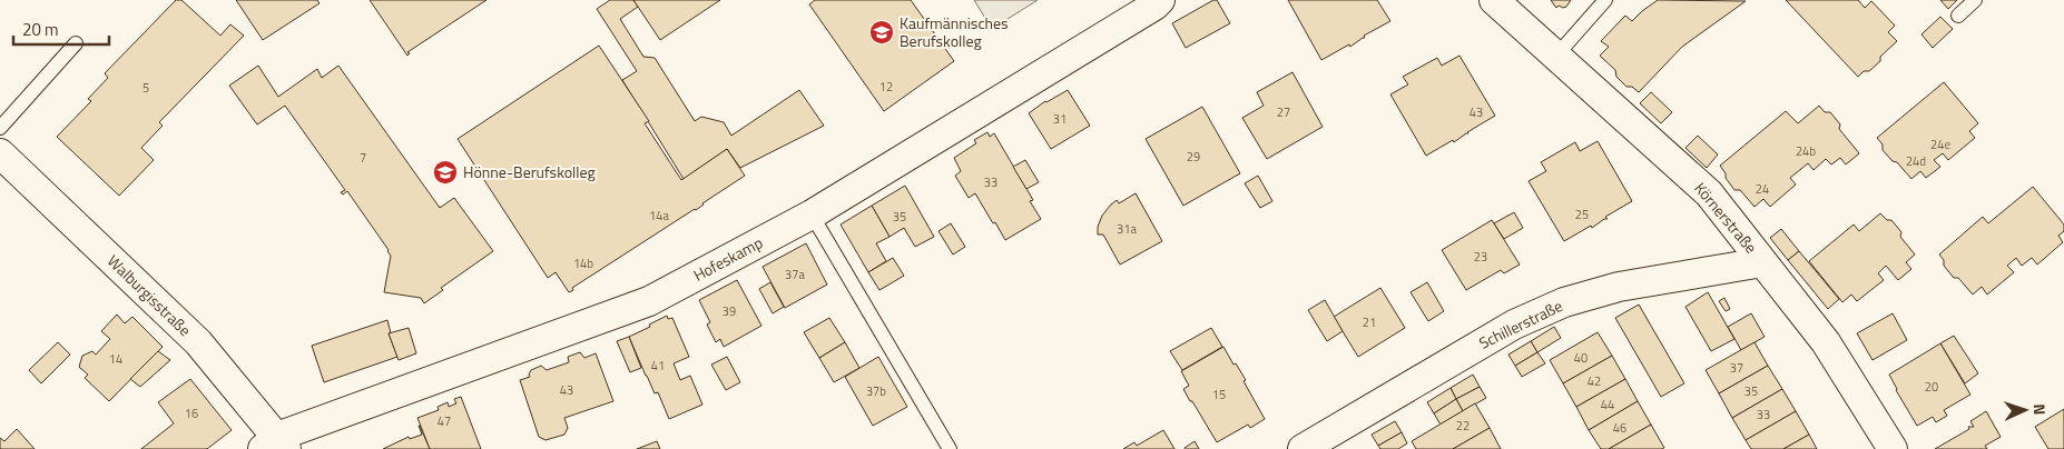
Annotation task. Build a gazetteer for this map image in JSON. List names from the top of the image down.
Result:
{
  "streets": {
    "street": [
      "Körnerstraße",
      "Hofeskamp",
      "Walburgisstraße",
      "Schillerstraße"
    ]
  },
  "crossings": [
    ["Körnerstraße", "Schillerstraße"],
    ["Hofeskamp", "Walburgisstraße"]
  ],
  "places": {
    "school or university": ["Kaufmännisches Berufskolleg", "Hönne-Berufskolleg"]
  },
  "house_numbers": [
    "12",
    "5",
    "27",
    "43",
    "31",
    "24e",
    "24b",
    "29",
    "7",
    "24d",
    "33",
    "24",
    "25",
    "14a",
    "35",
    "31a",
    "23",
    "14b",
    "37a",
    "39",
    "21",
    "40",
    "14",
    "41",
    "37",
    "42",
    "20",
    "43",
    "37b",
    "35",
    "15",
    "44",
    "16",
    "33",
    "47",
    "22",
    "46"
  ],
  "scale_bar": "20 m",
  "north": "right"
}
